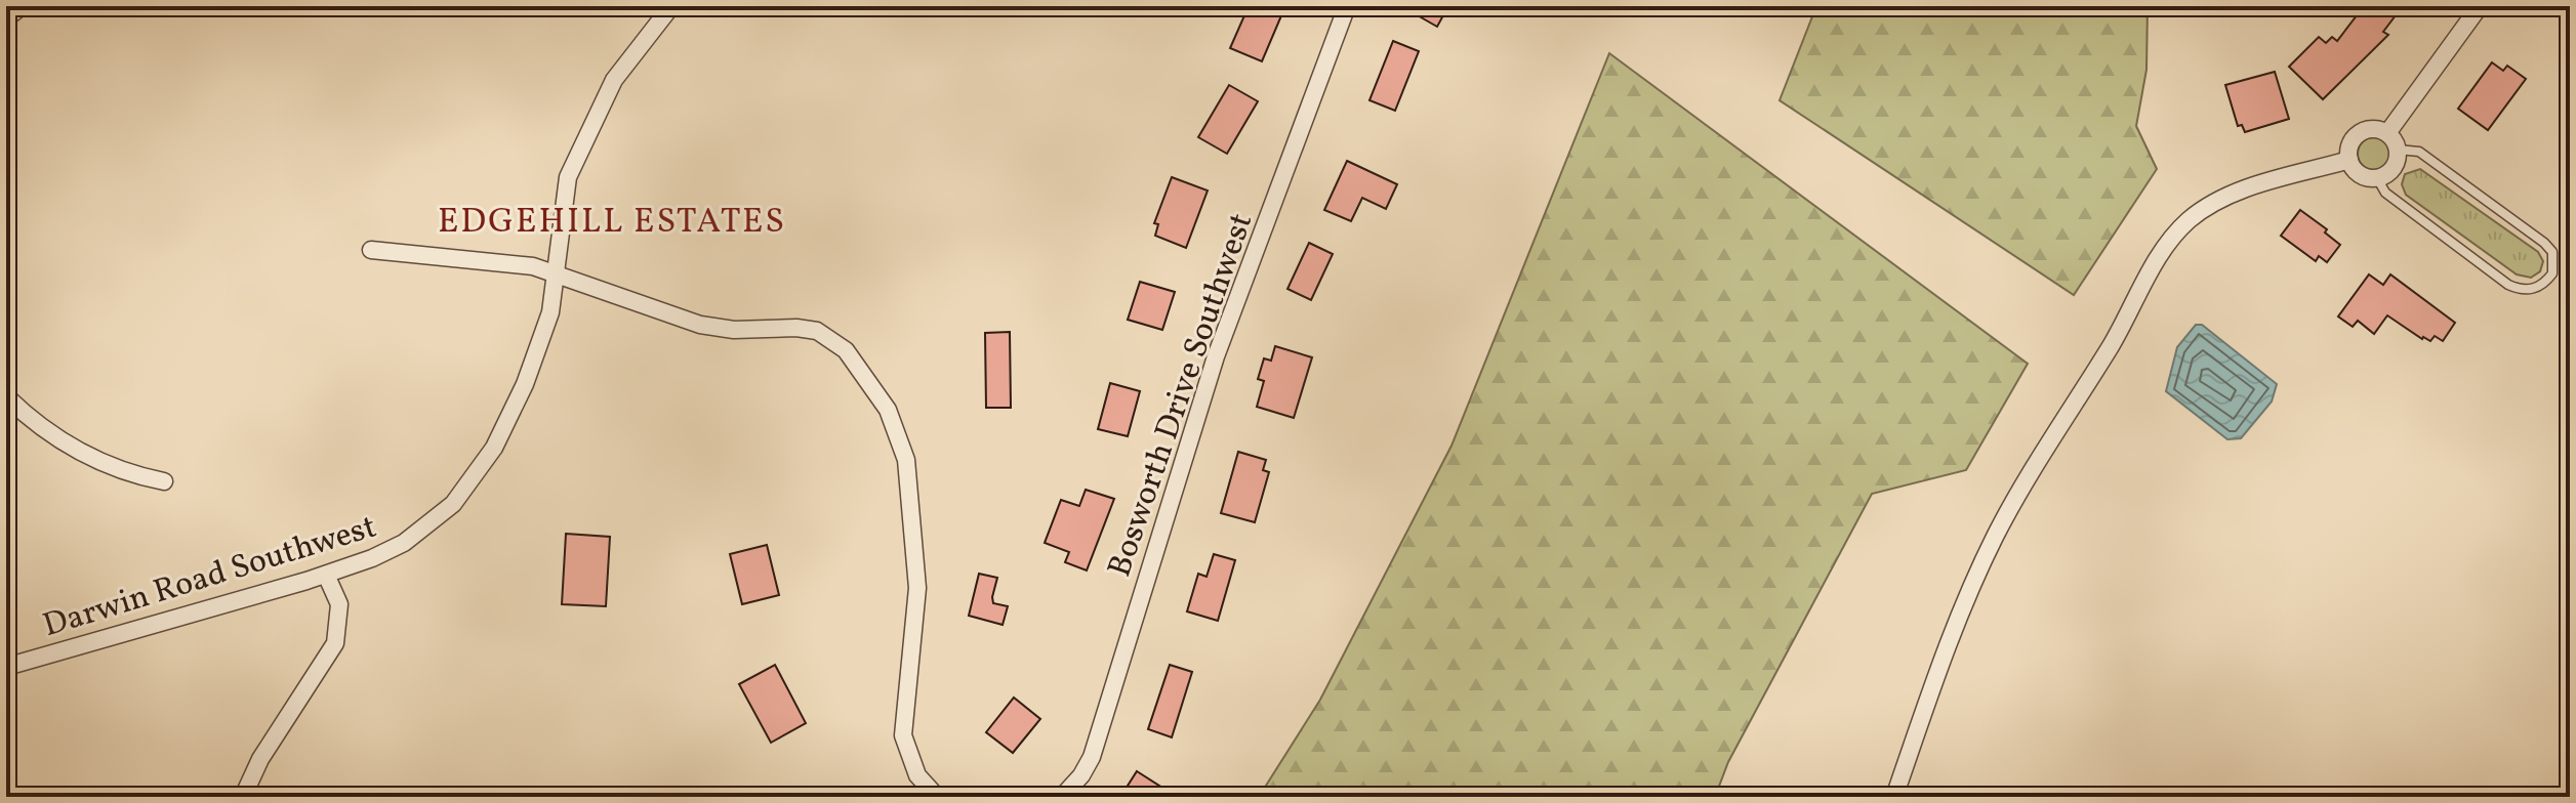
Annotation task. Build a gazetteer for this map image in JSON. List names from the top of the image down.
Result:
{
  "streets": {
    "street": ["Bosworth Drive Southwest", "Darwin Road Southwest"]
  },
  "districts": ["EDGEHILL ESTATES"]
}
